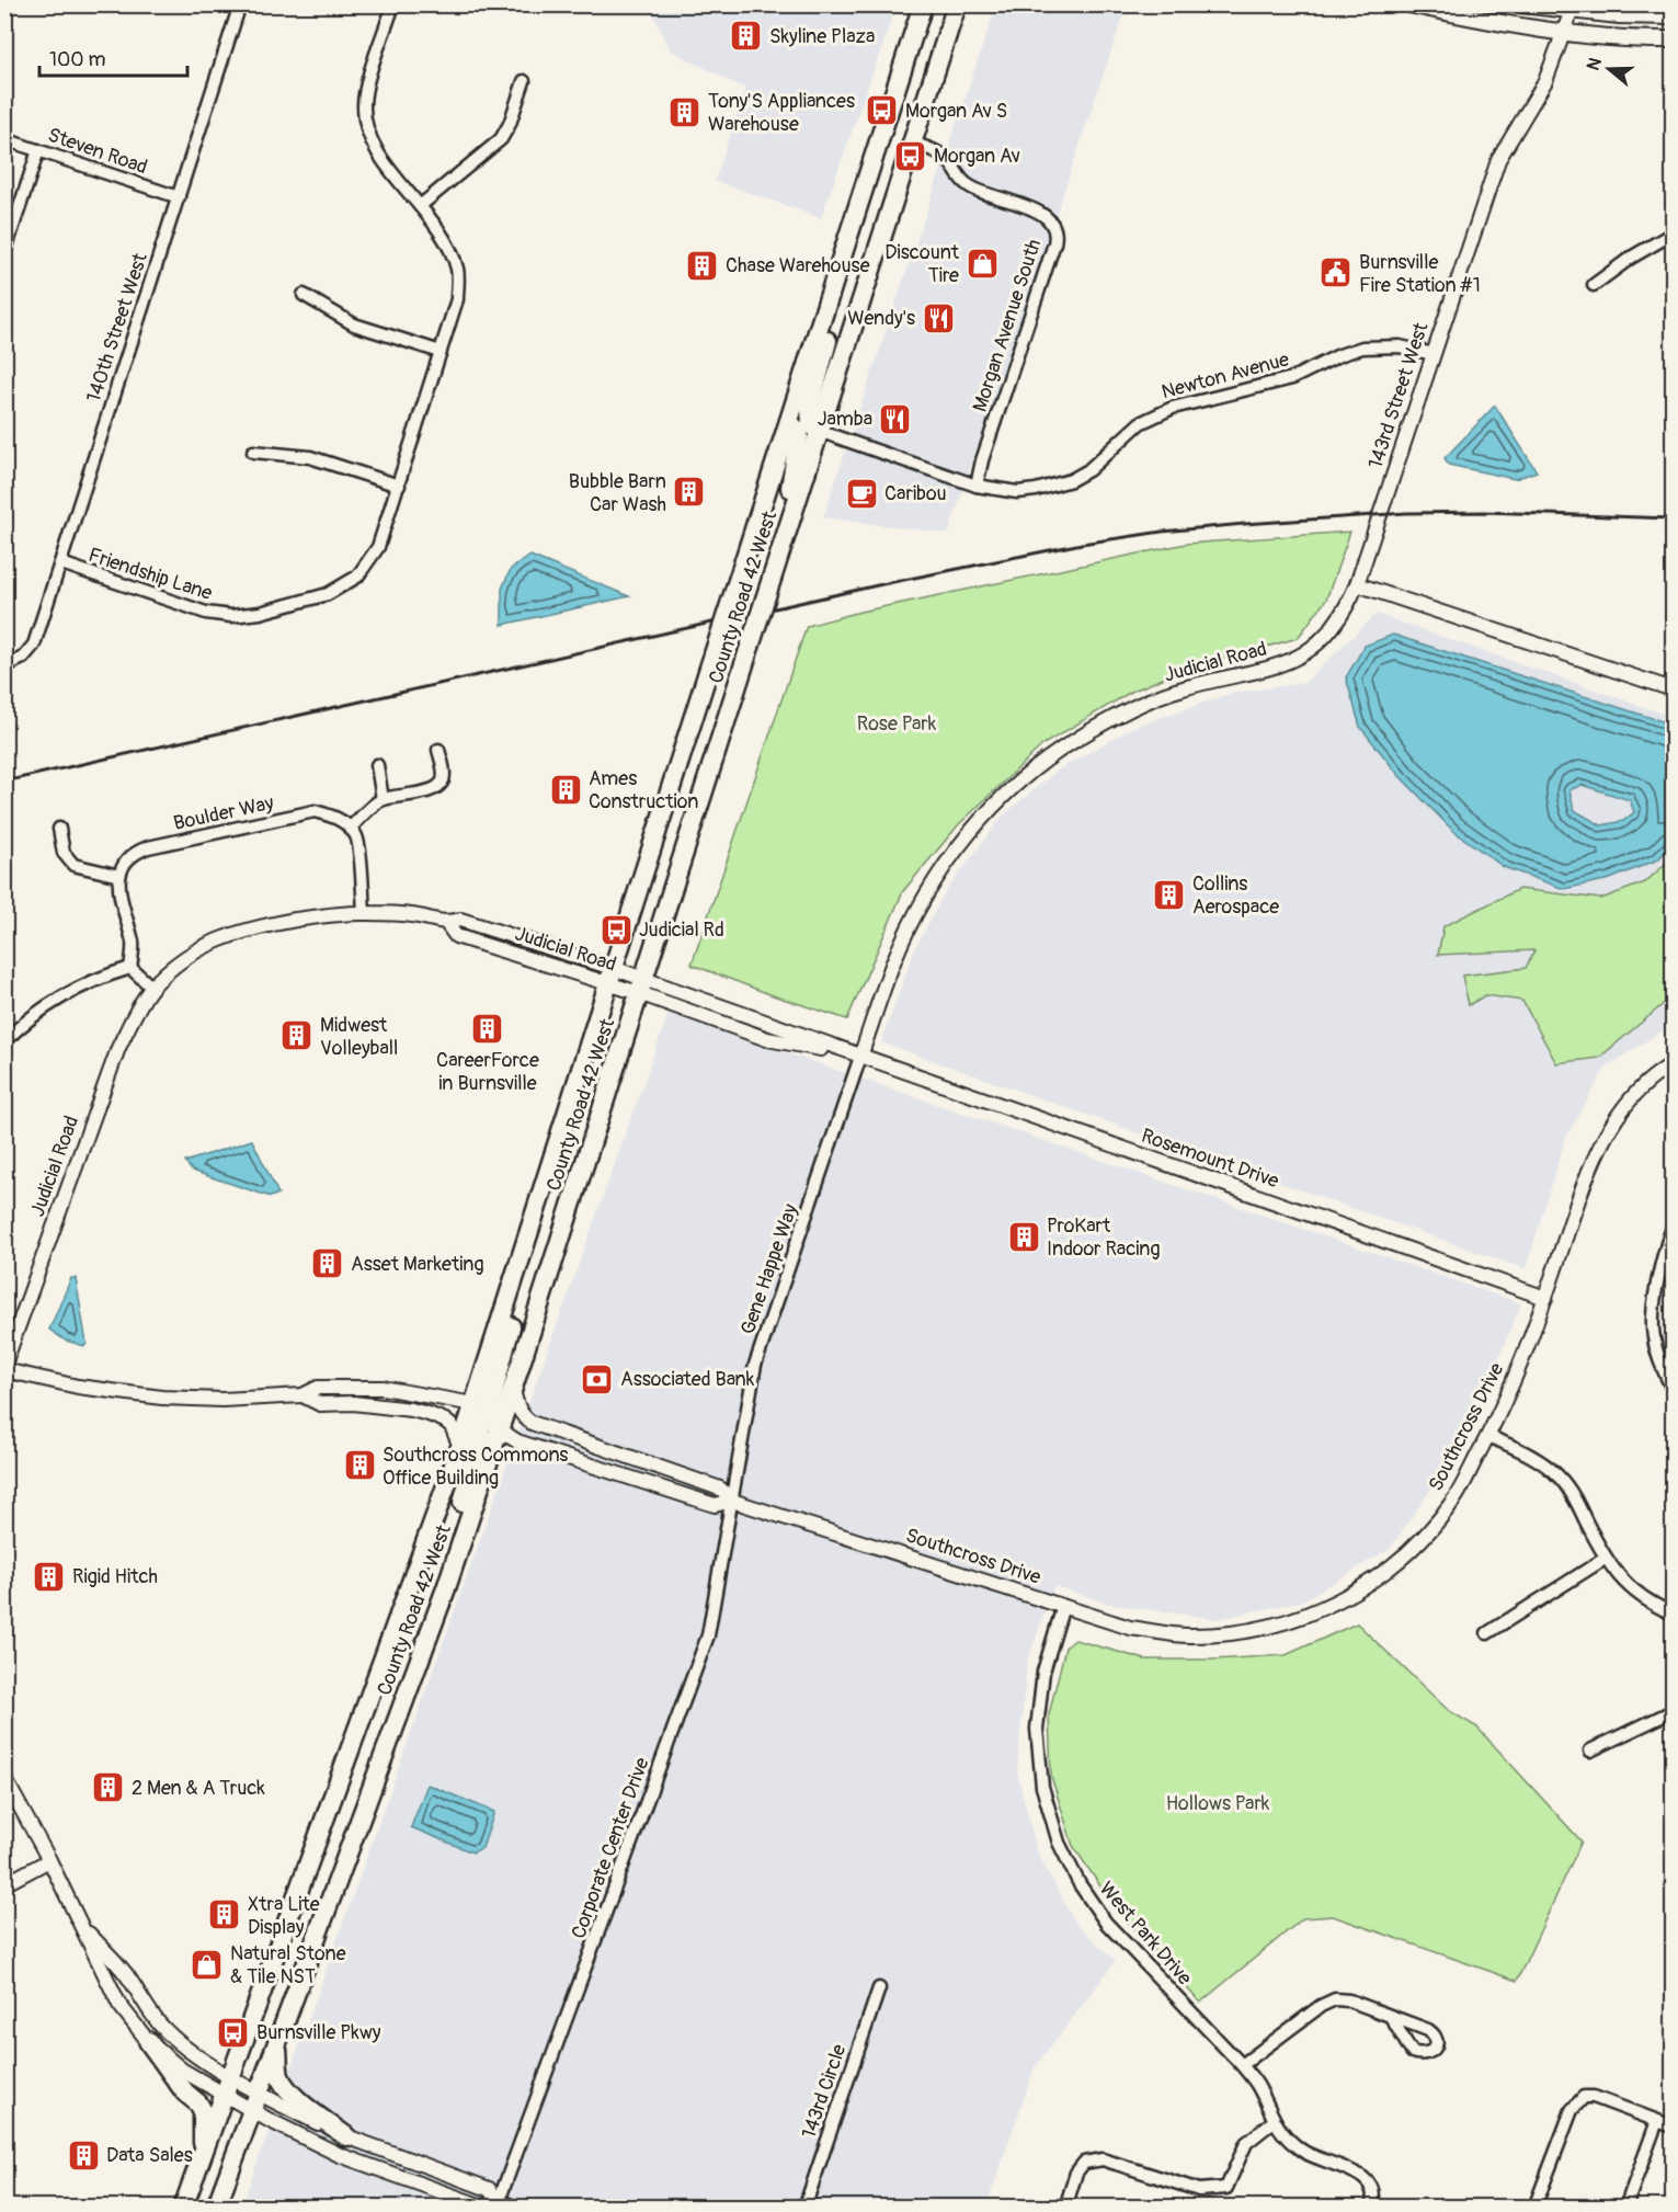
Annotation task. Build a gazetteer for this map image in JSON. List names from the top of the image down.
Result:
{
  "streets": {
    "highway": ["County Road 42 West"],
    "street": [
      "Steven Road",
      "Morgan Avenue South",
      "140th Street West",
      "Newton Avenue",
      "143rd Street West",
      "Friendship Lane",
      "Judicial Road",
      "Boulder Way",
      "Rosemount Drive",
      "Gene Happe Way",
      "Southcross Drive",
      "Corporate Center Drive",
      "West Park Drive",
      "143rd Circle"
    ]
  },
  "crossings": [
    ["Steven Road", "140th Street West"],
    ["Morgan Avenue South", "Newton Avenue"],
    ["Morgan Avenue South", "County Road 42 West"],
    ["140th Street West", "Friendship Lane"],
    ["Newton Avenue", "143rd Street West"],
    ["Newton Avenue", "County Road 42 West"],
    ["143rd Street West", "Judicial Road"],
    ["County Road 42 West", "Judicial Road"],
    ["County Road 42 West", "Rosemount Drive"],
    ["County Road 42 West", "Southcross Drive"],
    ["Judicial Road", "Rosemount Drive"],
    ["Judicial Road", "Gene Happe Way"],
    ["Rosemount Drive", "Gene Happe Way"],
    ["Rosemount Drive", "Southcross Drive"],
    ["Gene Happe Way", "Southcross Drive"],
    ["Gene Happe Way", "Corporate Center Drive"],
    ["Southcross Drive", "Corporate Center Drive"],
    ["Southcross Drive", "West Park Drive"]
  ],
  "parks": ["Rose Park", "Hollows Park"],
  "places": {
    "building": [
      "Skyline Plaza",
      "Tony'S Appliances Warehouse",
      "Chase Warehouse",
      "Bubble Barn Car Wash",
      "Ames Construction",
      "Collins Aerospace",
      "CareerForce in Burnsville",
      "Midwest Volleyball",
      "ProKart Indoor Racing",
      "Asset Marketing",
      "Southcross Commons Office Building",
      "Rigid Hitch",
      "2 Men & A Truck",
      "Xtra Lite Display",
      "Data Sales"
    ],
    "bus stop": [
      "Morgan Av S",
      "Morgan Av",
      "Judicial Rd",
      "Burnsville Pkwy"
    ],
    "shop": ["Discount Tire", "Natural Stone & Tile NST"],
    "public building": ["Burnsville Fire Station #1"],
    "restaurant": ["Wendy's", "Jamba"],
    "cafe": ["Caribou"],
    "bank": ["Associated Bank"]
  },
  "scale_bar": "100 m",
  "north": "left"
}
